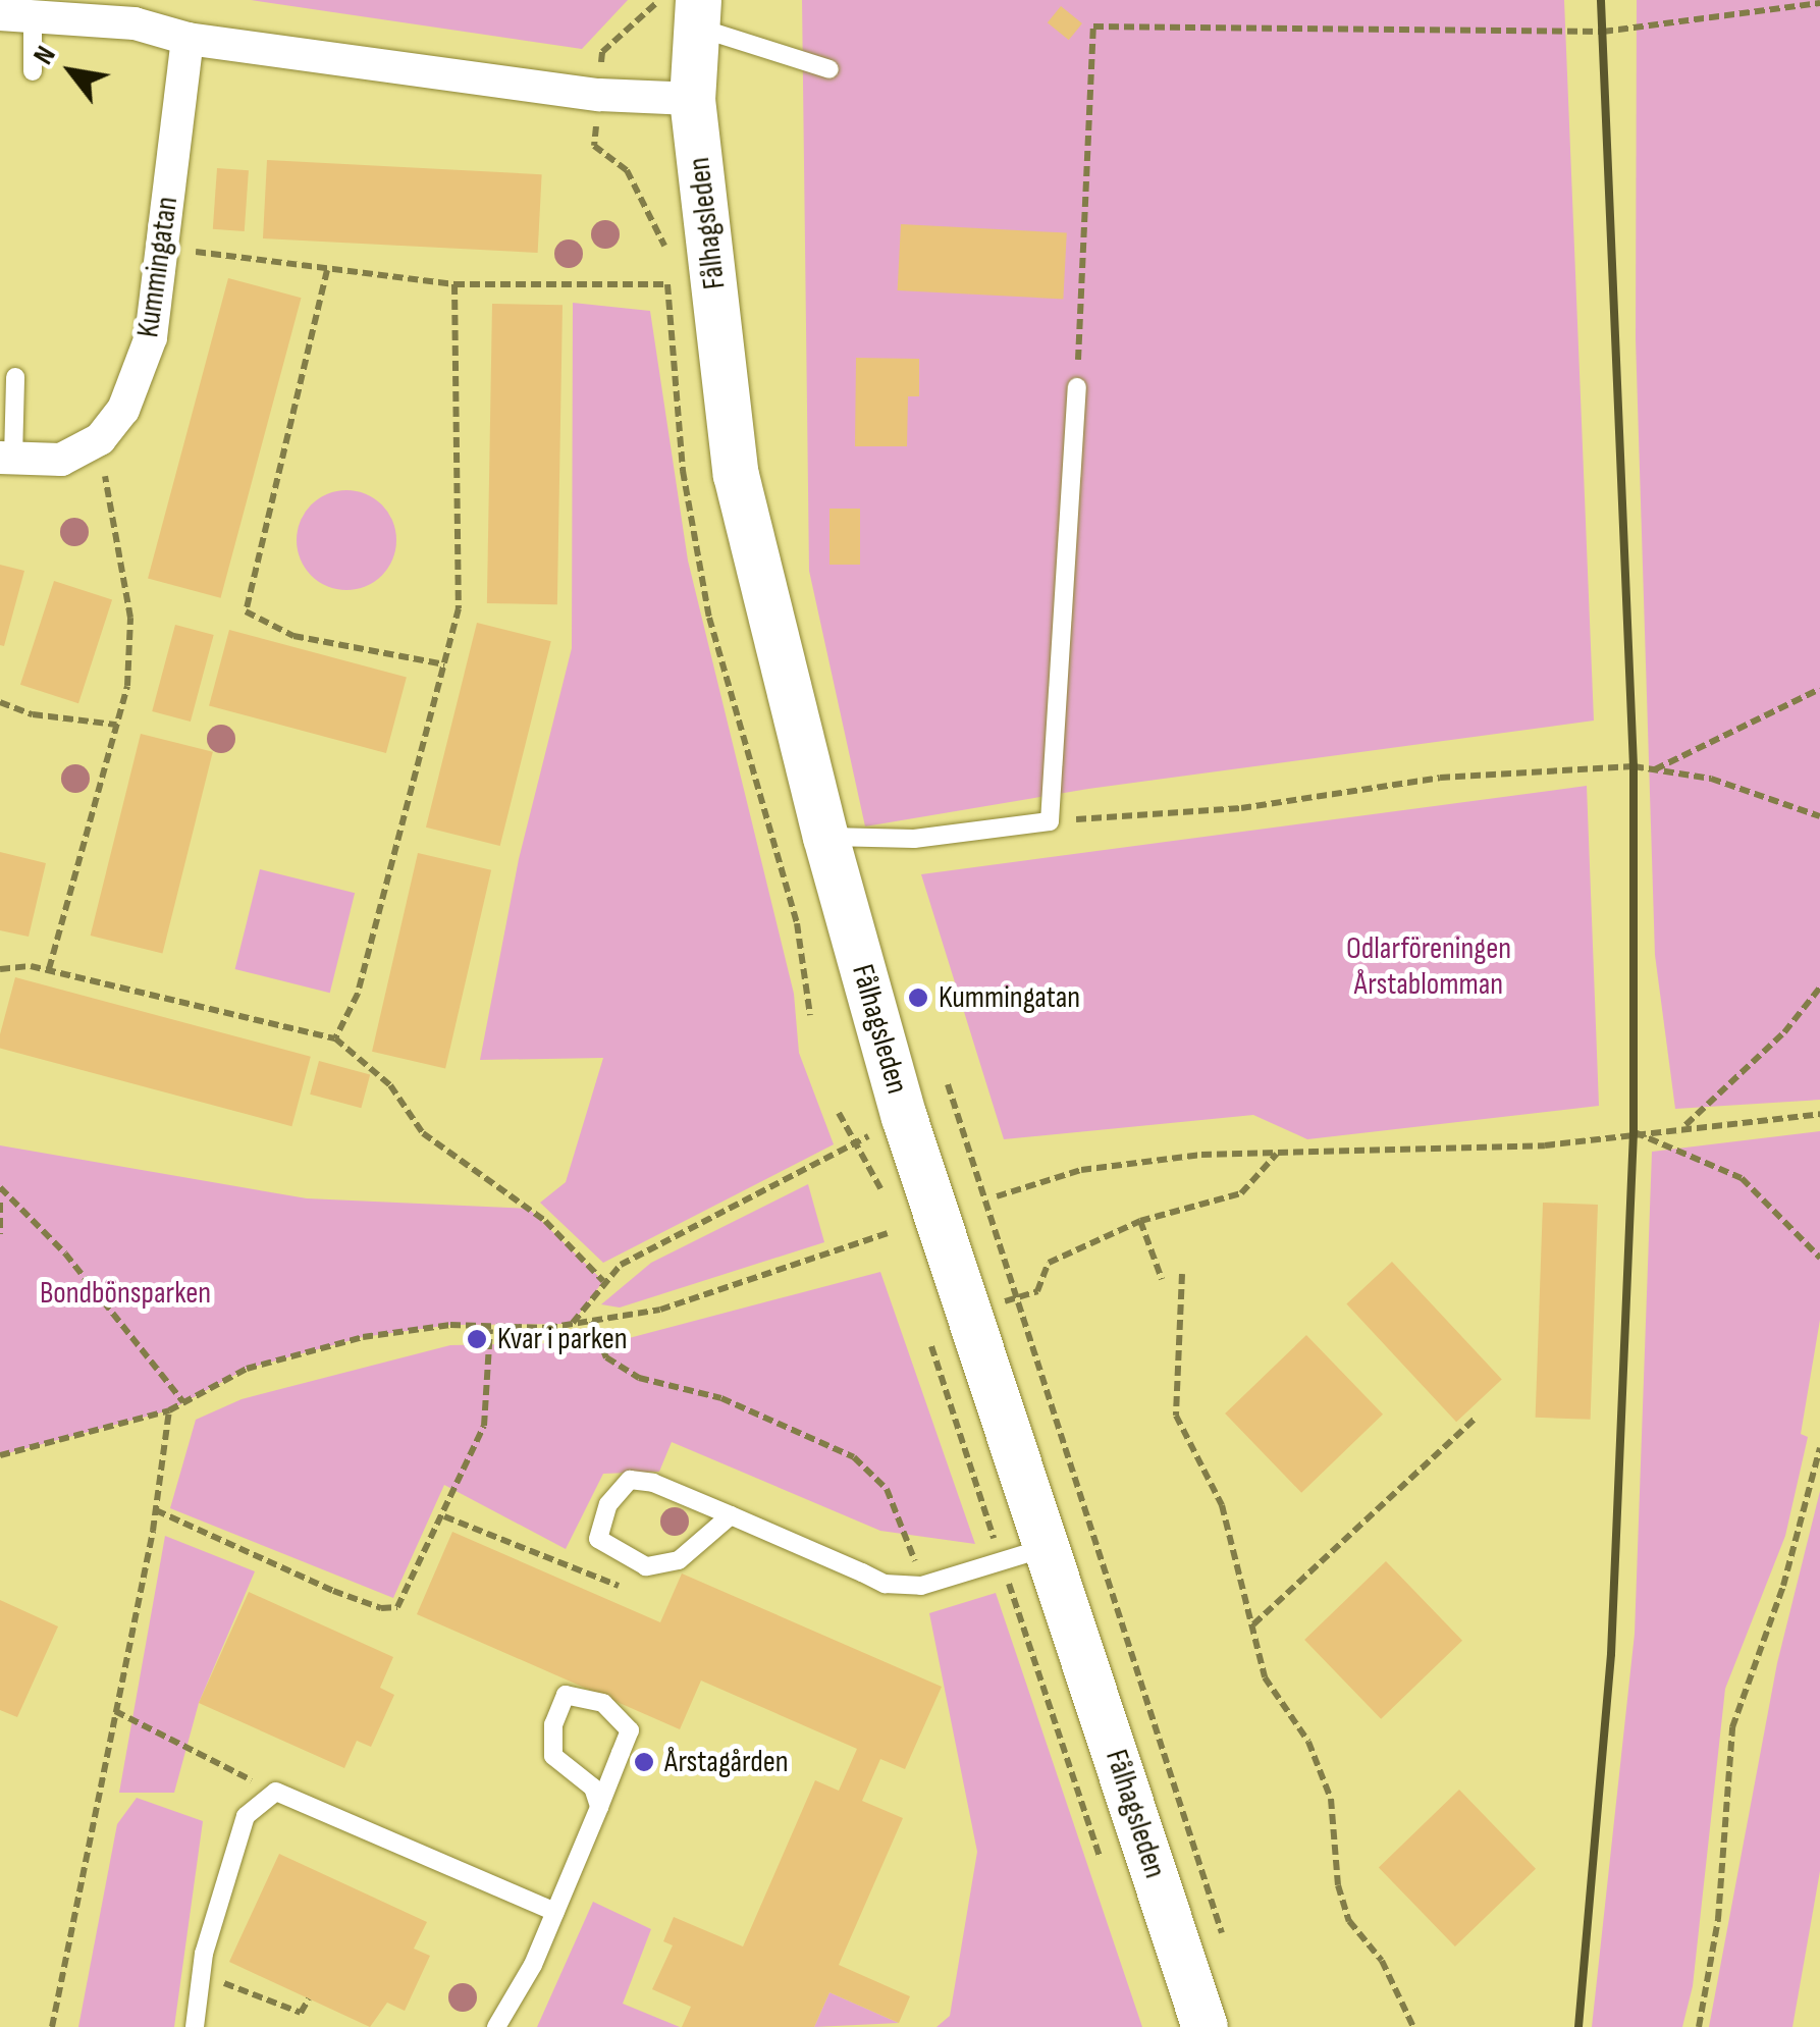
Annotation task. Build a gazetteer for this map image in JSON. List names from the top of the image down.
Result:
{
  "streets": {
    "street": ["Fålhagsleden", "Kummingatan"]
  },
  "parks": ["Odlarföreningen Årstablomman", "Bondbönsparken"],
  "places": ["Kummingatan", "Kvar i parken", "Årstagården"],
  "north": "top left"
}
